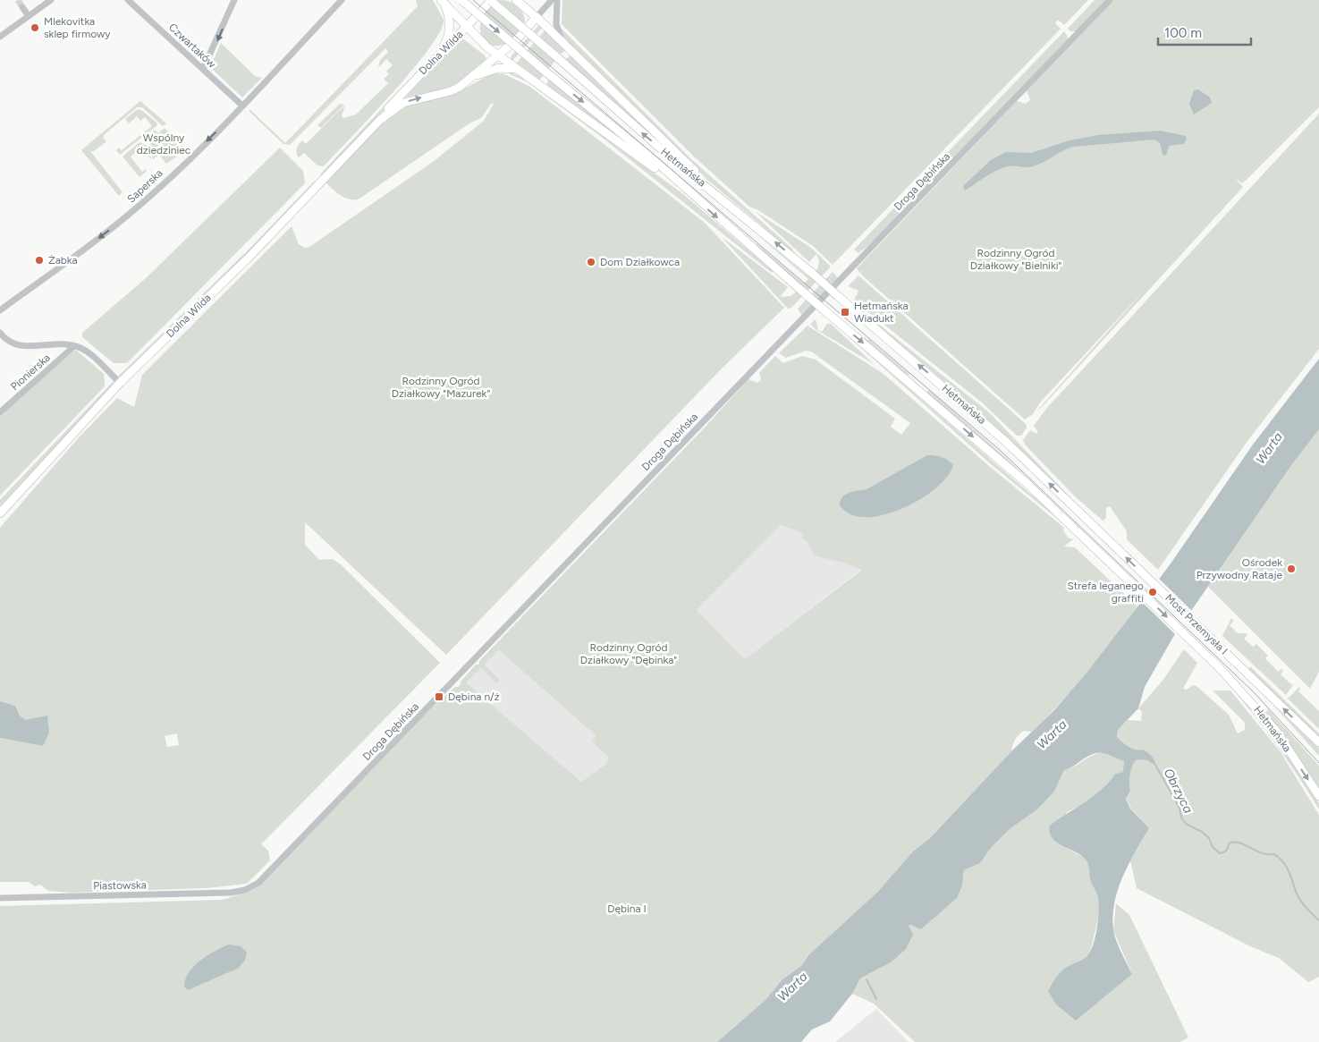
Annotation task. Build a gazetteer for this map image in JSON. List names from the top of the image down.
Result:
{
  "streets": {
    "main road": ["Dolna Wilda", "Hetmańska", "Most Przemysła I"],
    "street": [
      "Czwartaków",
      "Droga Dębińska",
      "Saperska",
      "Pionierska",
      "Piastowska"
    ]
  },
  "crossings": [
    ["Czwartaków", "Saperska"],
    ["Dolna Wilda", "Hetmańska"],
    ["Hetmańska", "Most Przemysła I"],
    ["Droga Dębińska", "Piastowska"]
  ],
  "one_way": ["Saperska"],
  "water": ["Warta", "Obrzyca"],
  "parks": [
    "Wspólny dziedziniec",
    "Rodzinny Ogród Działkowy \"Bielniki\"",
    "Rodzinny Ogród Działkowy \"Mazurek\"",
    "Rodzinny Ogród Działkowy \"Dębinka\"",
    "Dębina I"
  ],
  "places": {
    "other": [
      "Mlekovitka sklep firmowy",
      "Żabka",
      "Dom Działkowca",
      "Ośrodek Przywodny Rataje",
      "Strefa leganego graffiti"
    ],
    "transit": ["Hetmańska Wiadukt", "Dębina n/ż"]
  },
  "scale_bar": "100 m"
}
